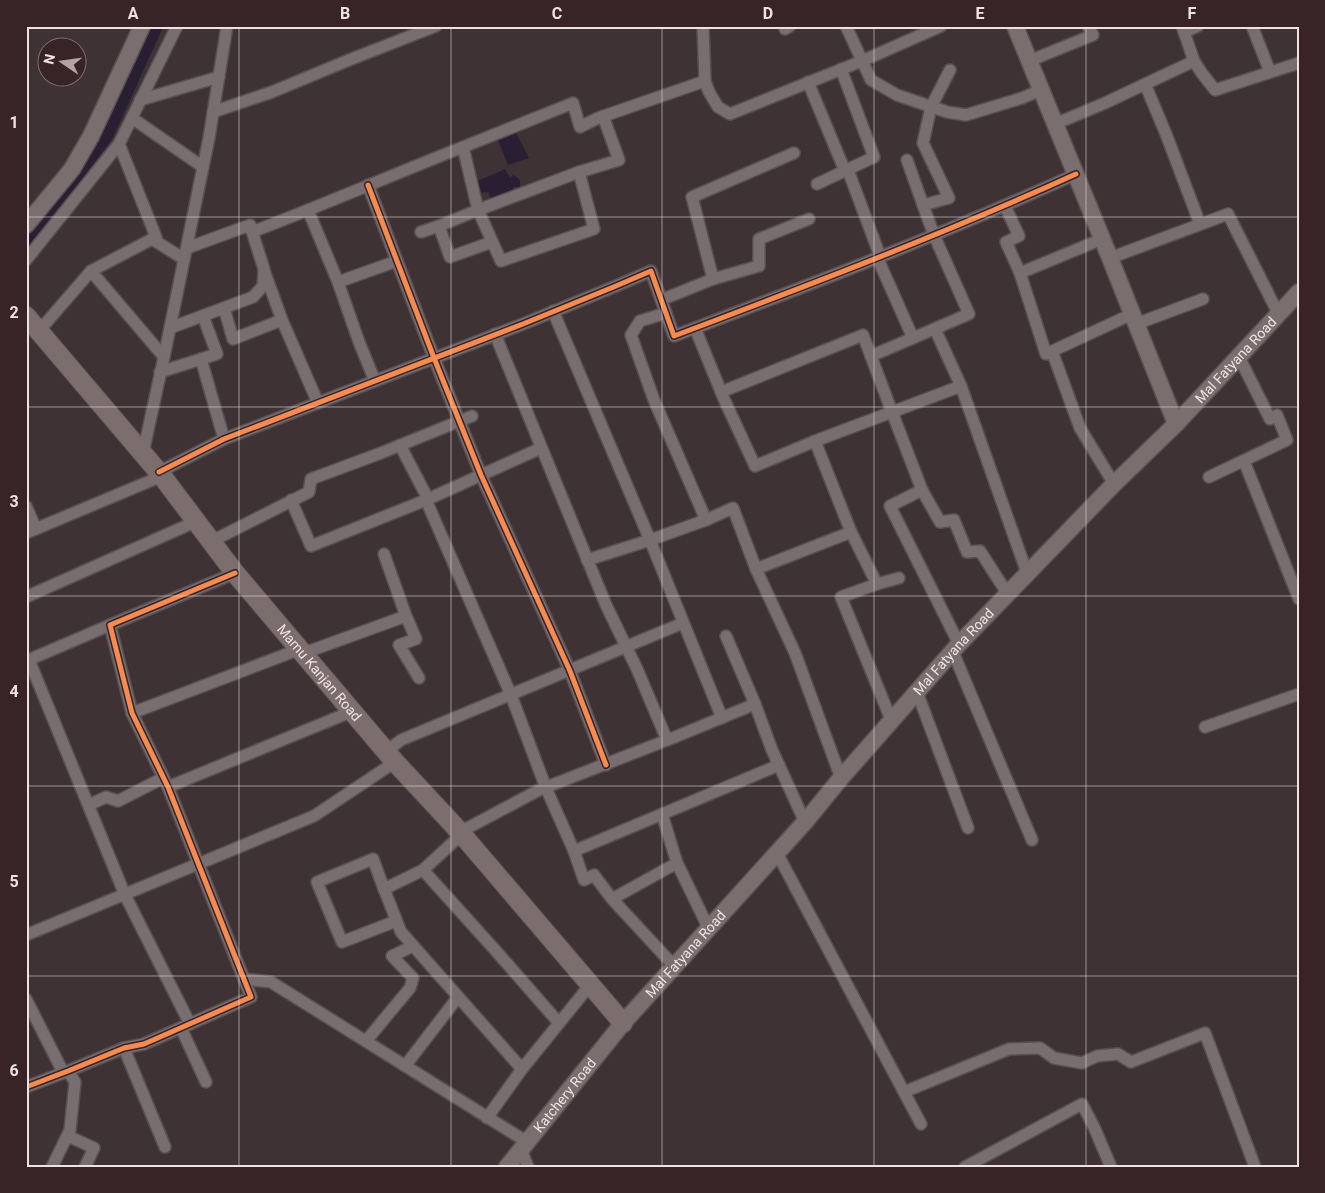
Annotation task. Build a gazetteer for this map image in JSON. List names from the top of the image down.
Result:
{
  "streets": {
    "main road": ["Mal Fatyana Road", "Mamu Kanjan Road", "Katchery Road"]
  },
  "crossings": [
    ["Mal Fatyana Road", "Mamu Kanjan Road"],
    ["Mal Fatyana Road", "Katchery Road"],
    ["Mamu Kanjan Road", "Katchery Road"]
  ],
  "north": "left",
  "grid": {
    "columns": [
      "A",
      "B",
      "C",
      "D",
      "E",
      "F"
    ],
    "rows": [
      "1",
      "2",
      "3",
      "4",
      "5",
      "6"
    ]
  }
}
